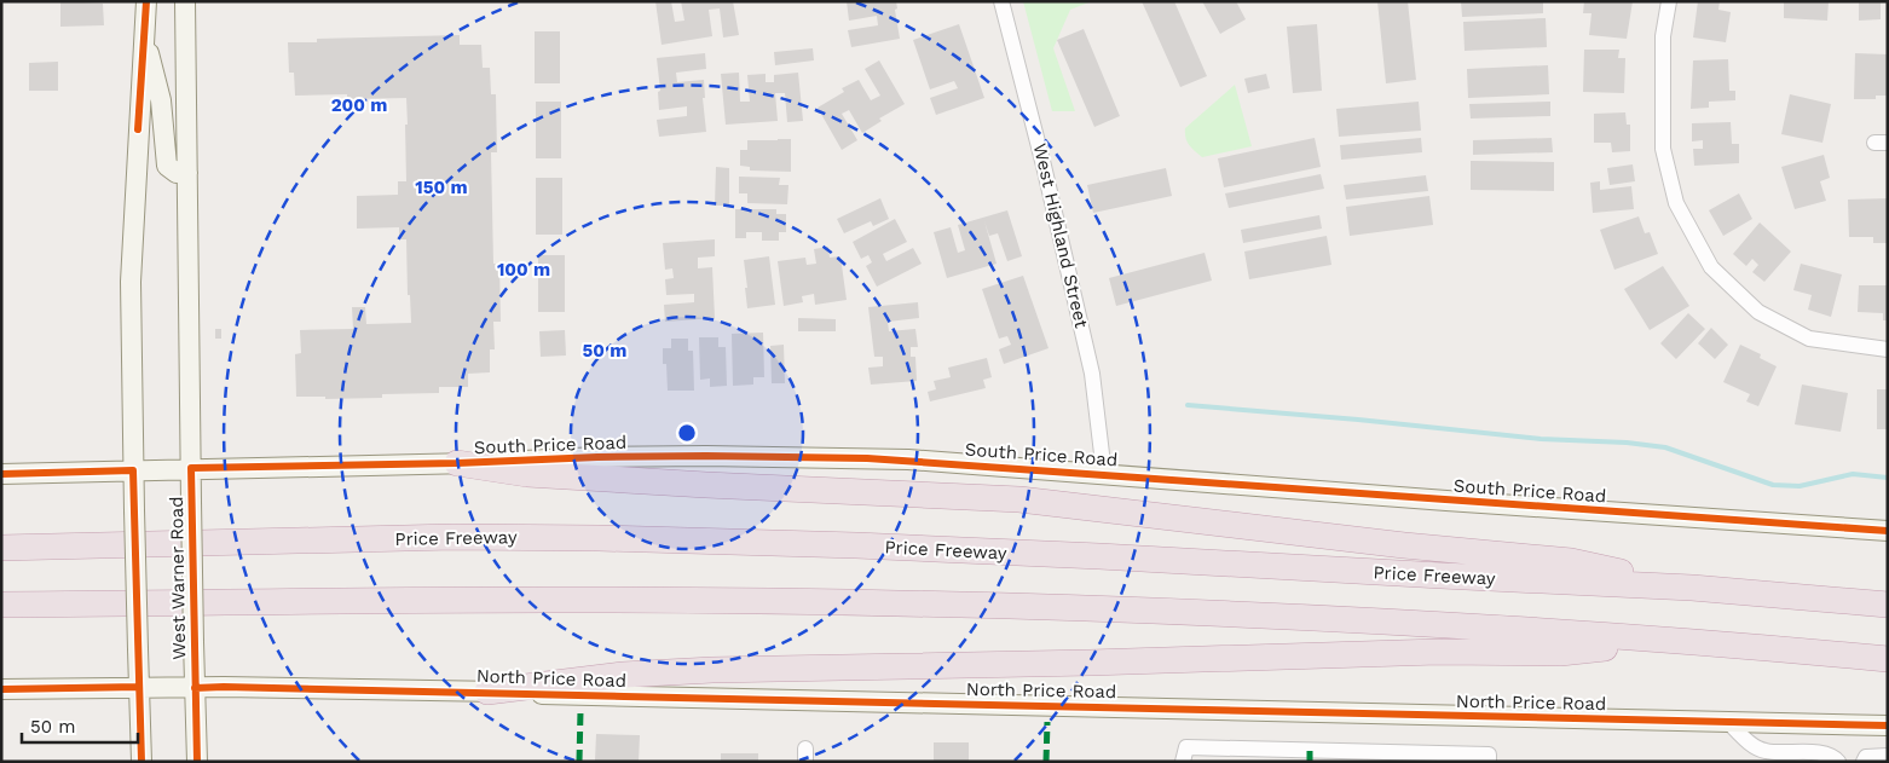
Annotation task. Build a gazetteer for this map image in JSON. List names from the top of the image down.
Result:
{
  "streets": {
    "highway": ["Price Freeway"],
    "main road": ["South Price Road", "West Warner Road", "North Price Road"],
    "street": ["West Highland Street"]
  },
  "crossings": [
    ["West Highland Street", "South Price Road"],
    ["South Price Road", "West Warner Road"],
    ["West Warner Road", "North Price Road"]
  ],
  "scale_bar": "50 m",
  "rings": [
    "200 m",
    "150 m",
    "100 m",
    "50 m"
  ]
}
